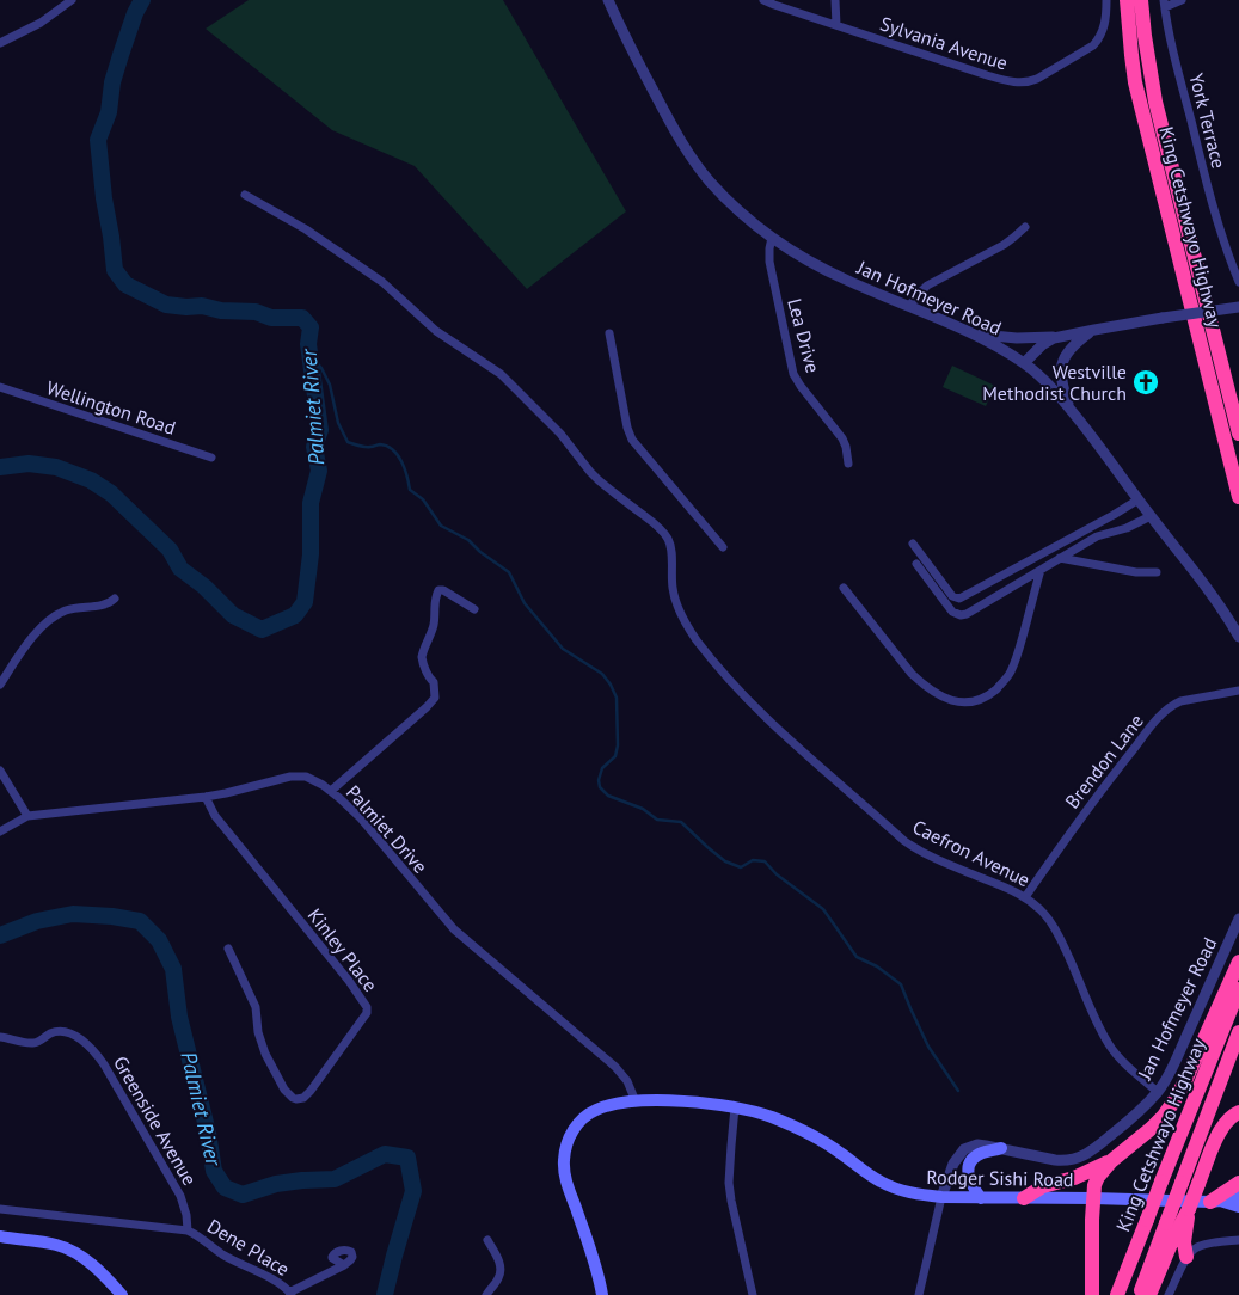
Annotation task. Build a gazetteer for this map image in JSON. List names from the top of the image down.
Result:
{
  "streets": {
    "highway": ["King Cetshwayo Highway"],
    "main road": ["Rodger Sishi Road"],
    "street": [
      "Sylvania Avenue",
      "York Terrace",
      "Jan Hofmeyer Road",
      "Lea Drive",
      "Wellington Road",
      "Brendon Lane",
      "Palmiet Drive",
      "Caefron Avenue",
      "Kinley Place",
      "Greenside Avenue",
      "Dene Place"
    ]
  },
  "crossings": [
    ["Jan Hofmeyer Road", "Lea Drive"],
    ["Jan Hofmeyer Road", "Caefron Avenue"],
    ["Jan Hofmeyer Road", "Rodger Sishi Road"],
    ["Brendon Lane", "Caefron Avenue"],
    ["Palmiet Drive", "Kinley Place"],
    ["Palmiet Drive", "Rodger Sishi Road"],
    ["Greenside Avenue", "Dene Place"]
  ],
  "water": ["Palmiet River"],
  "places": {
    "church": ["Westville Methodist Church"]
  }
}
